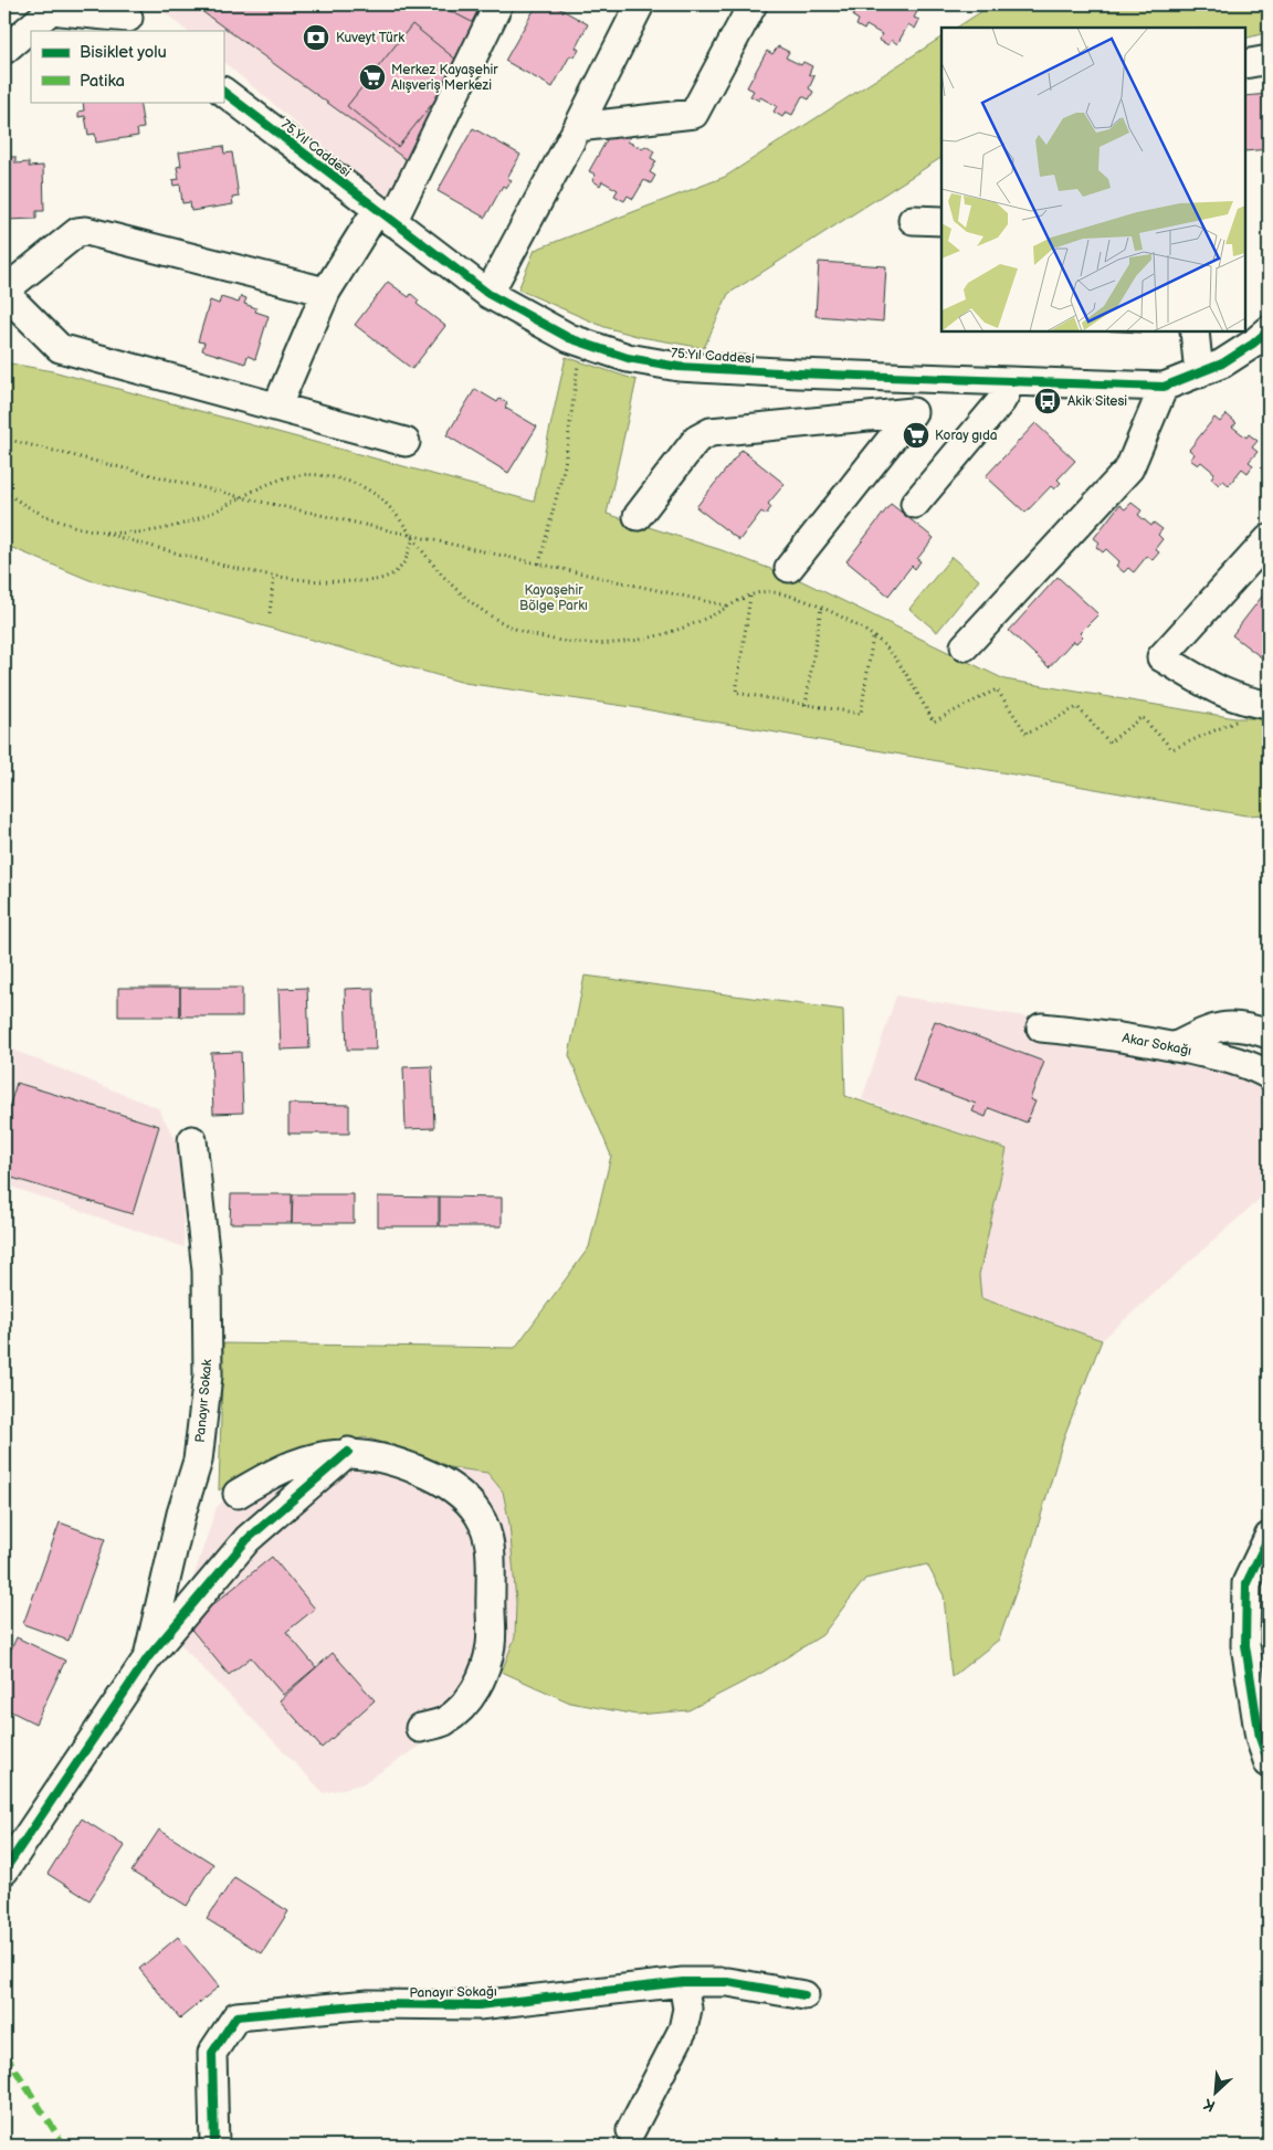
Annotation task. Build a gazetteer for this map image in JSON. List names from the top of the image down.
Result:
{
  "streets": {
    "street": [
      "75.Yıl Caddesi",
      "Akar Sokağı",
      "Panayır Sokak",
      "Panayır Sokağı"
    ]
  },
  "parks": ["Kayaşehir Bölge Parkı"],
  "places": {
    "bank": ["Kuveyt Türk"],
    "supermarket": ["Merkez Kayaşehir Alışveriş Merkezi", "Koray gıda"],
    "bus stop": ["Akik Sitesi"]
  },
  "legend": ["Bisiklet yolu", "Patika"],
  "north": "bottom left"
}
